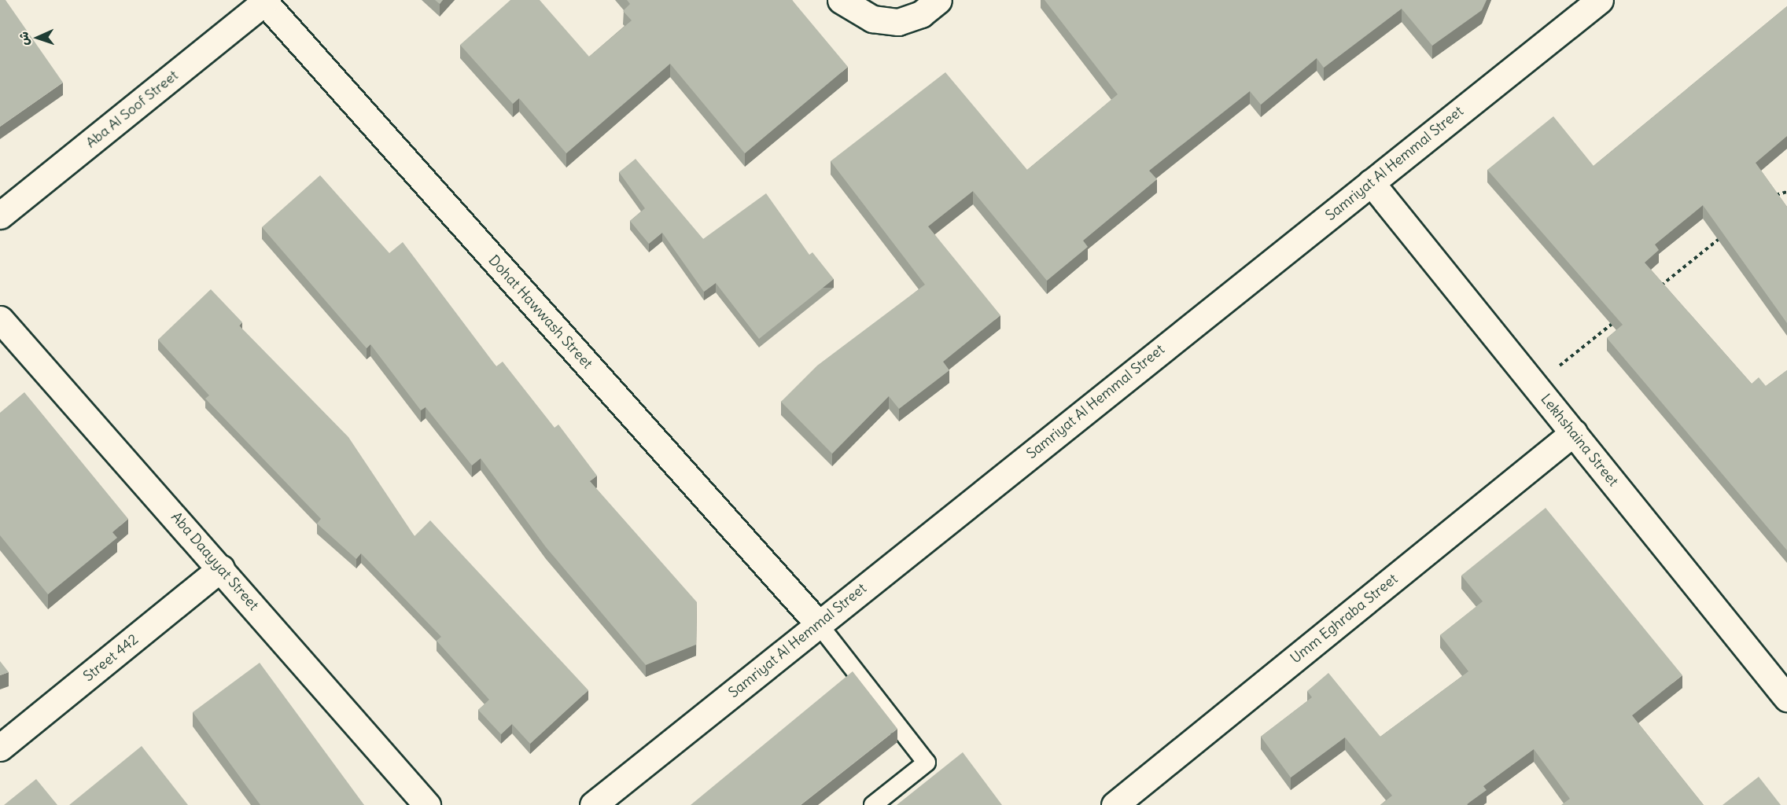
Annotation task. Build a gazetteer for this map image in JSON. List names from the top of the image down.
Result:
{
  "streets": {
    "street": [
      "Aba Al Soof Street",
      "Samriyat Al Hemmal Street",
      "Dohat Hawwash Street",
      "Lekhshaina Street",
      "Aba Daayyat Street",
      "Umm Eghraba Street",
      "Street 442"
    ]
  },
  "crossings": [
    ["Aba Al Soof Street", "Dohat Hawwash Street"],
    ["Samriyat Al Hemmal Street", "Dohat Hawwash Street"],
    ["Samriyat Al Hemmal Street", "Lekhshaina Street"],
    ["Lekhshaina Street", "Umm Eghraba Street"],
    ["Aba Daayyat Street", "Street 442"]
  ],
  "north": "left"
}
